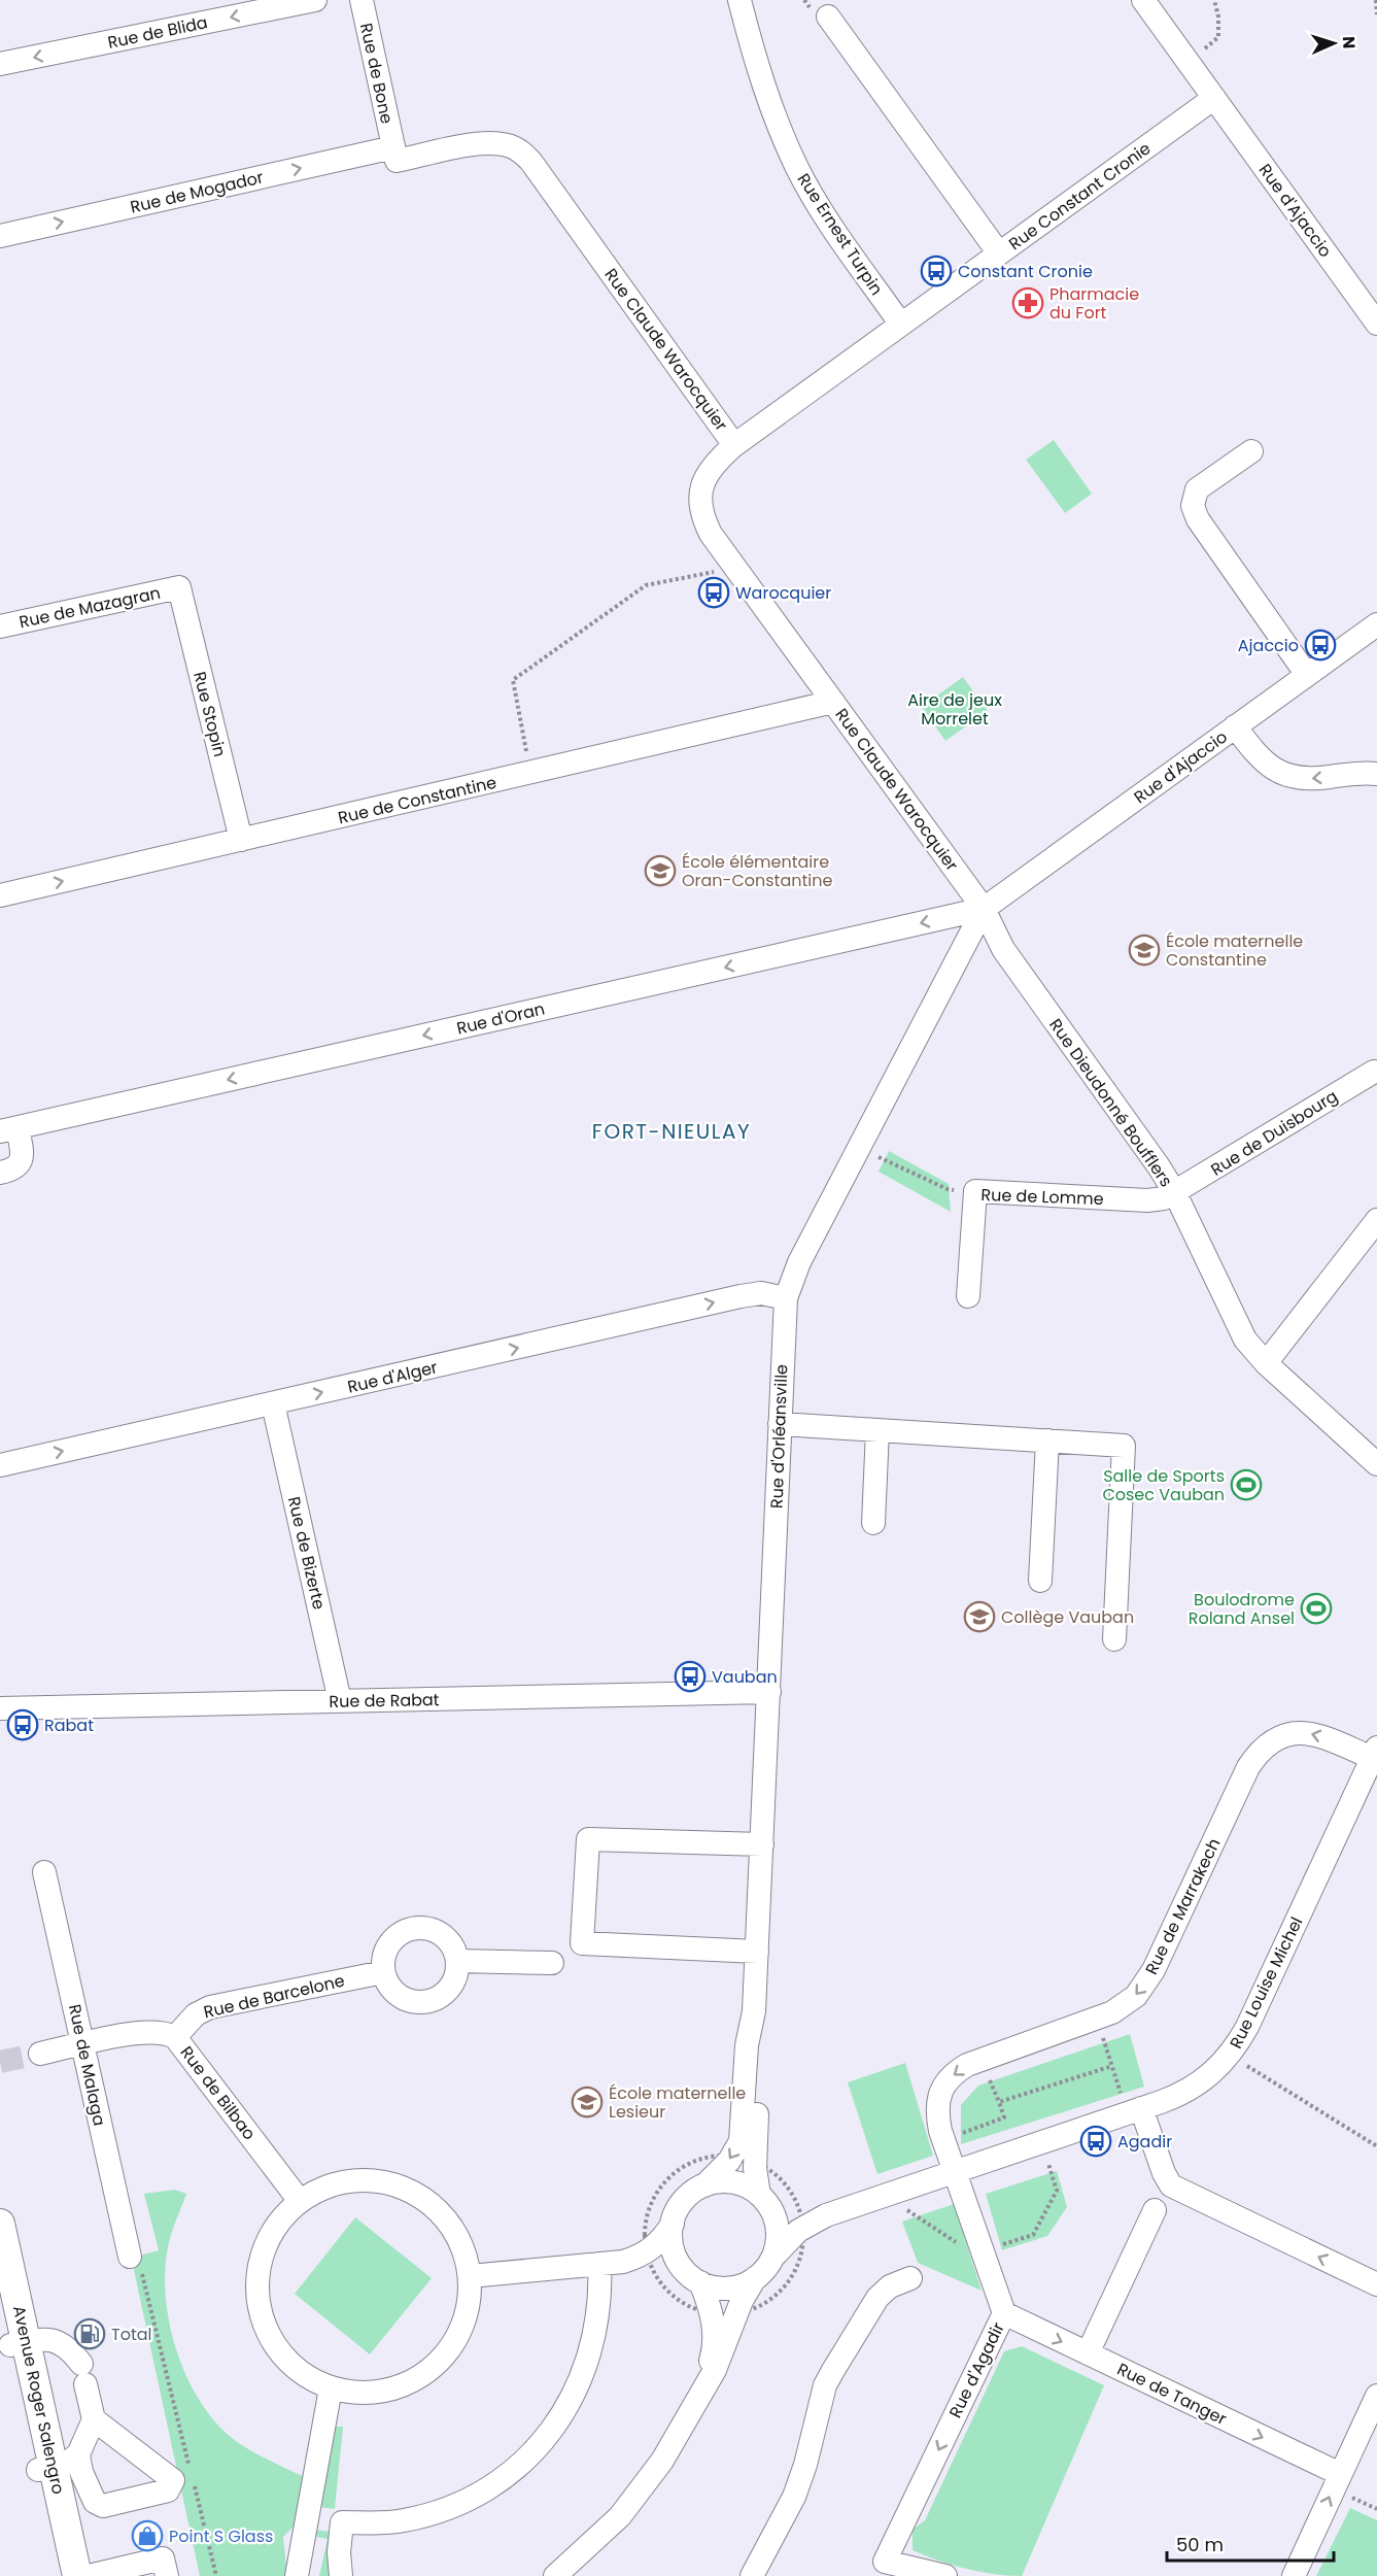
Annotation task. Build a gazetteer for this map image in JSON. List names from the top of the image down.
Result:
{
  "streets": {
    "main road": ["Avenue Roger Salengro"],
    "street": [
      "Rue de Blida",
      "Rue de Bone",
      "Rue de Mogador",
      "Rue Constant Cronie",
      "Rue d'Ajaccio",
      "Rue Ernest Turpin",
      "Rue Claude Warocquier",
      "Rue de Mazagran",
      "Rue Stopin",
      "Rue de Constantine",
      "Rue d'Oran",
      "Rue Dieudonné Boufflers",
      "Rue de Duisbourg",
      "Rue de Lomme",
      "Rue d'Alger",
      "Rue d'Orléansville",
      "Rue de Bizerte",
      "Rue de Rabat",
      "Rue de Marrakech",
      "Rue Louise Michel",
      "Rue de Barcelone",
      "Rue de Malaga",
      "Rue de Bilbao",
      "Rue d'Agadir",
      "Rue de Tanger"
    ]
  },
  "crossings": [
    ["Rue de Bone", "Rue de Mogador"],
    ["Rue de Bone", "Rue Claude Warocquier"],
    ["Rue de Mogador", "Rue Claude Warocquier"],
    ["Rue Constant Cronie", "Rue d'Ajaccio"],
    ["Rue Constant Cronie", "Rue Ernest Turpin"],
    ["Rue Constant Cronie", "Rue Claude Warocquier"],
    ["Rue d'Ajaccio", "Rue Claude Warocquier"],
    ["Rue d'Ajaccio", "Rue d'Oran"],
    ["Rue d'Ajaccio", "Rue Dieudonné Boufflers"],
    ["Rue d'Ajaccio", "Rue d'Orléansville"],
    ["Rue Claude Warocquier", "Rue de Constantine"],
    ["Rue Claude Warocquier", "Rue d'Oran"],
    ["Rue Claude Warocquier", "Rue Dieudonné Boufflers"],
    ["Rue Claude Warocquier", "Rue d'Orléansville"],
    ["Rue de Mazagran", "Rue Stopin"],
    ["Rue Stopin", "Rue de Constantine"],
    ["Rue d'Oran", "Rue Dieudonné Boufflers"],
    ["Rue d'Oran", "Rue d'Orléansville"],
    ["Rue Dieudonné Boufflers", "Rue de Duisbourg"],
    ["Rue Dieudonné Boufflers", "Rue de Lomme"],
    ["Rue Dieudonné Boufflers", "Rue d'Orléansville"],
    ["Rue de Duisbourg", "Rue de Lomme"],
    ["Rue d'Alger", "Rue d'Orléansville"],
    ["Rue d'Alger", "Rue de Bizerte"],
    ["Rue d'Orléansville", "Rue de Rabat"],
    ["Rue d'Orléansville", "Rue Louise Michel"],
    ["Rue de Bizerte", "Rue de Rabat"],
    ["Rue de Marrakech", "Rue Louise Michel"],
    ["Rue de Marrakech", "Rue d'Agadir"],
    ["Rue Louise Michel", "Rue d'Agadir"],
    ["Rue de Barcelone", "Rue de Bilbao"],
    ["Rue de Malaga", "Rue de Bilbao"],
    ["Rue d'Agadir", "Rue de Tanger"]
  ],
  "one_way": [
    "Rue de Blida",
    "Rue de Mogador",
    "Rue d'Oran",
    "Rue d'Alger",
    "Rue de Marrakech"
  ],
  "districts": ["FORT-NIEULAY"],
  "parks": ["Aire de jeux Morrelet"],
  "places": {
    "bus stop": [
      "Constant Cronie",
      "Warocquier",
      "Ajaccio",
      "Vauban",
      "Rabat",
      "Agadir"
    ],
    "pharmacy": ["Pharmacie du Fort"],
    "school or university": [
      "École élémentaire Oran-Constantine",
      "École maternelle Constantine",
      "Collège Vauban",
      "École maternelle Lesieur"
    ],
    "sports": ["Salle de Sports Cosec Vauban", "Boulodrome Roland Ansel"],
    "fuel station": ["Total"],
    "shop": ["Point S Glass"]
  },
  "scale_bar": "50 m",
  "north": "right"
}
